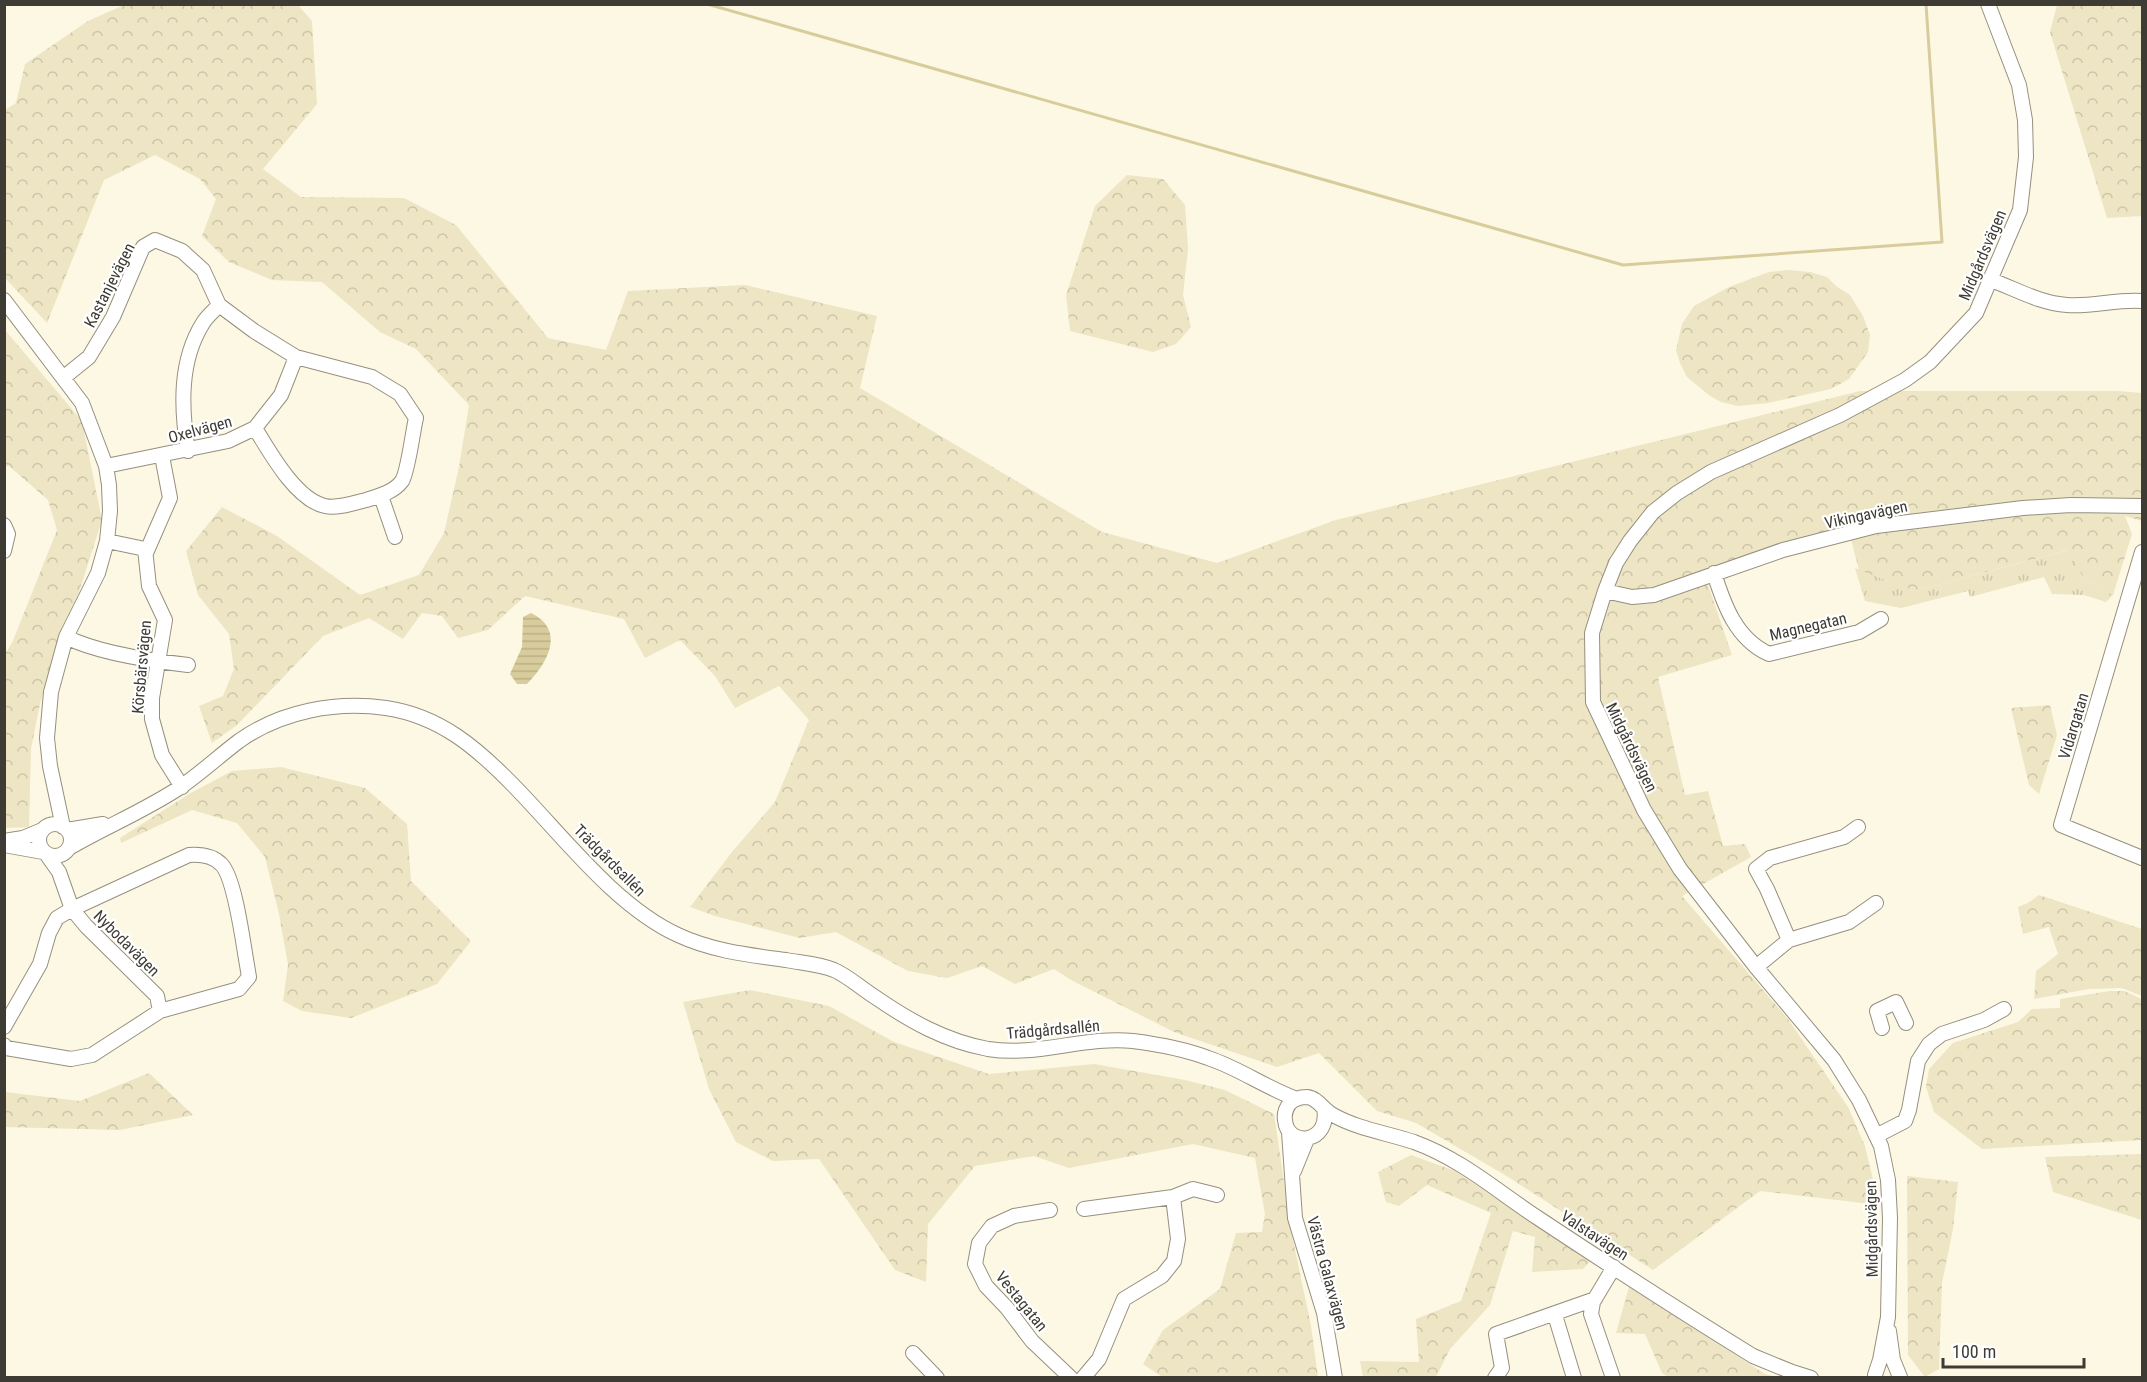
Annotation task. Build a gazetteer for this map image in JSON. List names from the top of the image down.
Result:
{
  "streets": {
    "street": [
      "Midgårdsvägen",
      "Kastanjevägen",
      "Oxelvägen",
      "Vikingavägen",
      "Magnegatan",
      "Körsbärsvägen",
      "Vidargatan",
      "Trädgårdsallén",
      "Nybodavägen",
      "Valstavägen",
      "Västra Galaxvägen",
      "Vestagatan"
    ]
  },
  "crossings": [
    ["Midgårdsvägen", "Vikingavägen"],
    ["Kastanjevägen", "Oxelvägen"],
    ["Vikingavägen", "Magnegatan"],
    ["Körsbärsvägen", "Trädgårdsallén"],
    ["Trädgårdsallén", "Nybodavägen"],
    ["Trädgårdsallén", "Valstavägen"],
    ["Trädgårdsallén", "Västra Galaxvägen"],
    ["Valstavägen", "Västra Galaxvägen"]
  ],
  "scale_bar": "100 m"
}
